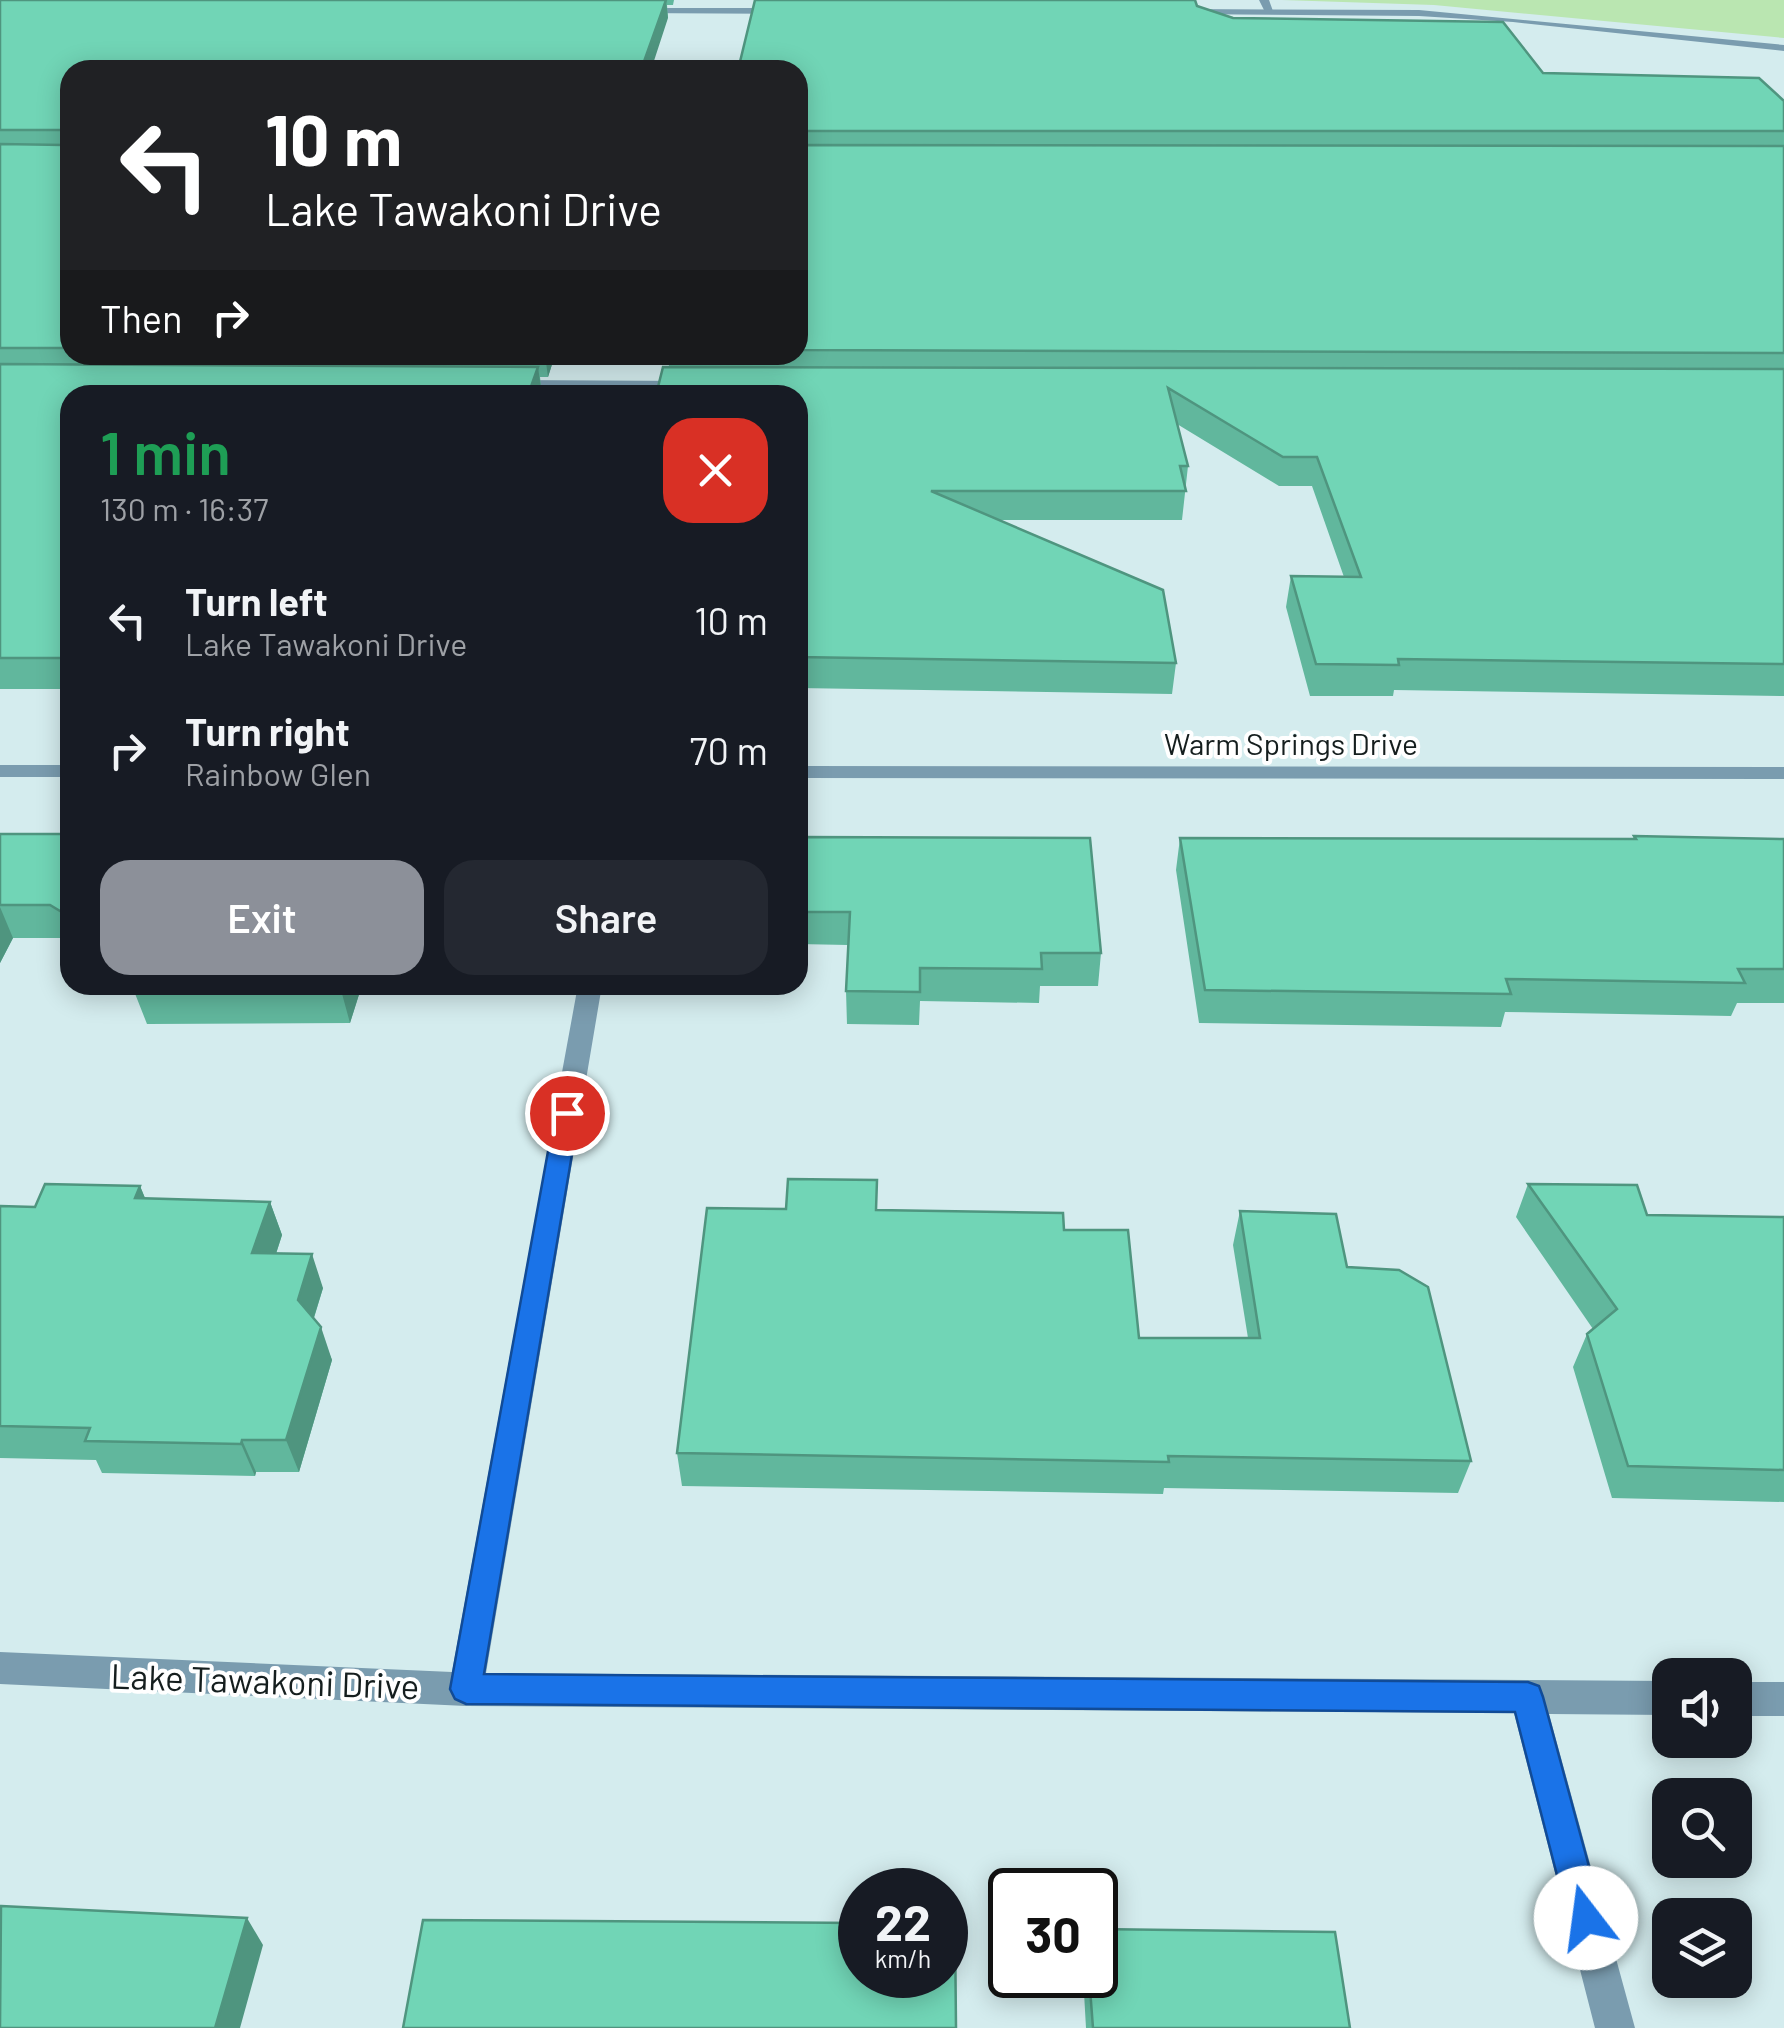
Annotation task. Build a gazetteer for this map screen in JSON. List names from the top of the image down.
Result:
{
  "streets": {
    "street": ["Warm Springs Drive", "Lake Tawakoni Drive"]
  },
  "page": {
    "turn": ["10 m", "Lake Tawakoni Drive"],
    "then": "Then",
    "heading": ["1 min", "130 m · 16:37"],
    "list": [
      {
        "name": "Turn left",
        "note": "Lake Tawakoni Drive",
        "value": "10 m"
      },
      {
        "name": "Turn right",
        "note": "Rainbow Glen",
        "value": "70 m"
      }
    ],
    "buttons": ["Exit", "Share"],
    "speed": "22 km/h",
    "limit": "30"
  }
}
